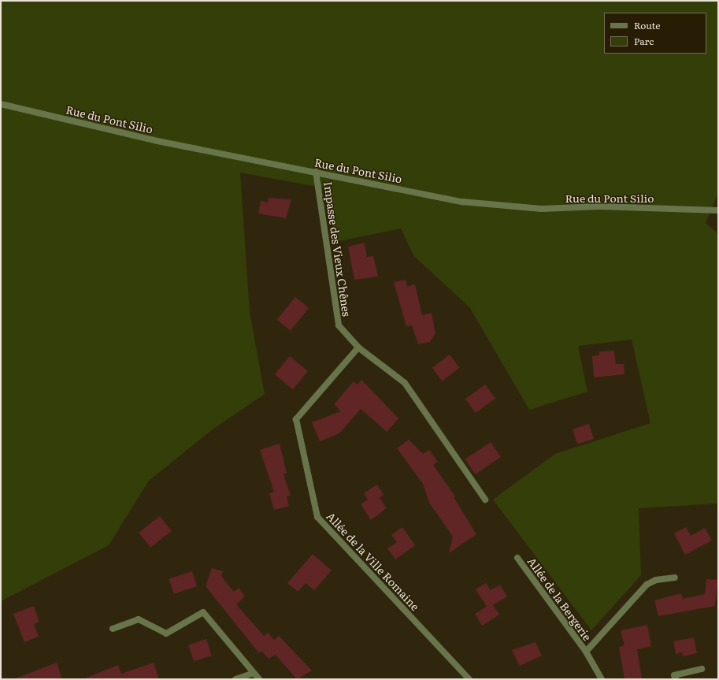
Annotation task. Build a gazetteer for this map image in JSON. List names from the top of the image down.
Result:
{
  "streets": {
    "street": [
      "Rue du Pont Silio",
      "Impasse des Vieux Chênes",
      "Allée de la Ville Romaine",
      "Allée de la Bergerie"
    ]
  },
  "crossings": [
    ["Rue du Pont Silio", "Impasse des Vieux Chênes"],
    ["Impasse des Vieux Chênes", "Allée de la Ville Romaine"]
  ],
  "legend": ["Route", "Parc"]
}
